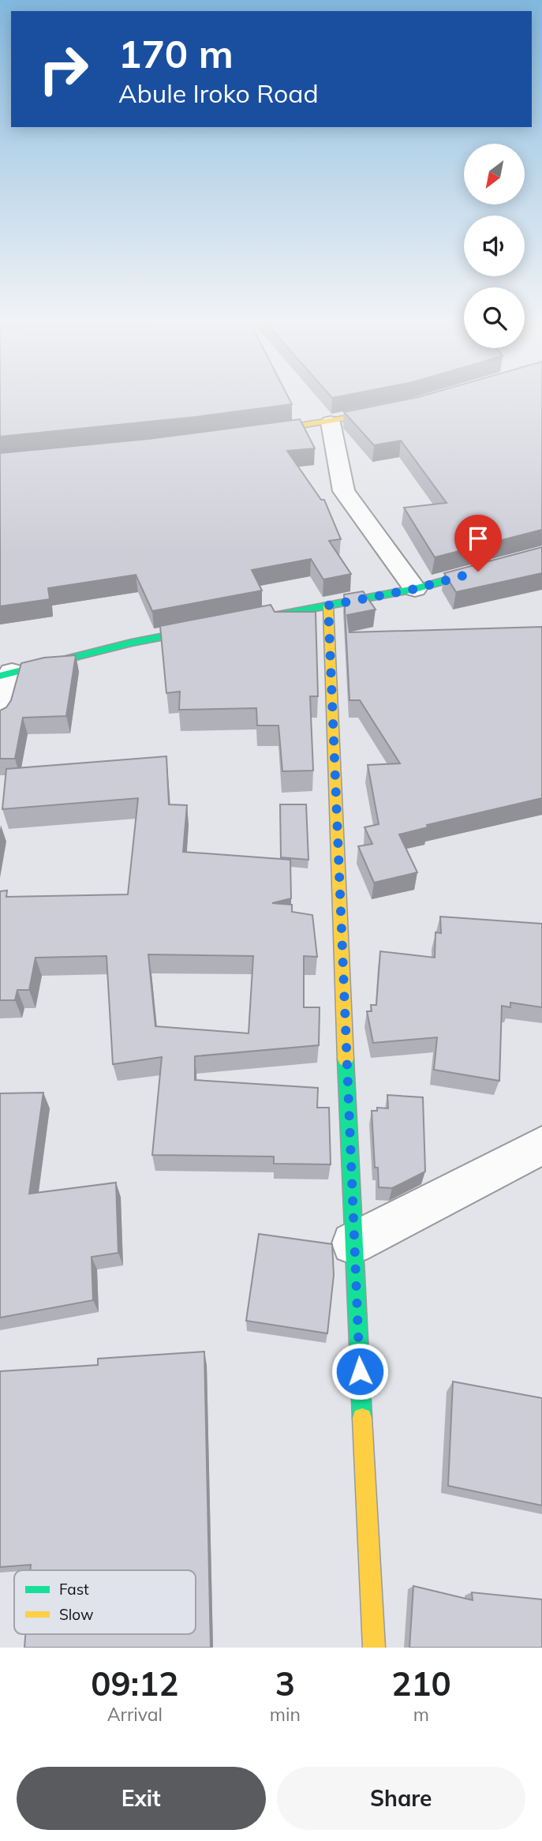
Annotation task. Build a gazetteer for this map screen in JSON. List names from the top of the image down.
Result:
{
  "legend": ["Fast", "Slow"],
  "north": "bottom left",
  "page": {
    "turn": ["170 m", "Abule Iroko Road"],
    "eta": [
      "09:12",
      "Arrival",
      "3",
      "min",
      "210",
      "m"
    ],
    "buttons": ["Exit", "Share"]
  }
}
